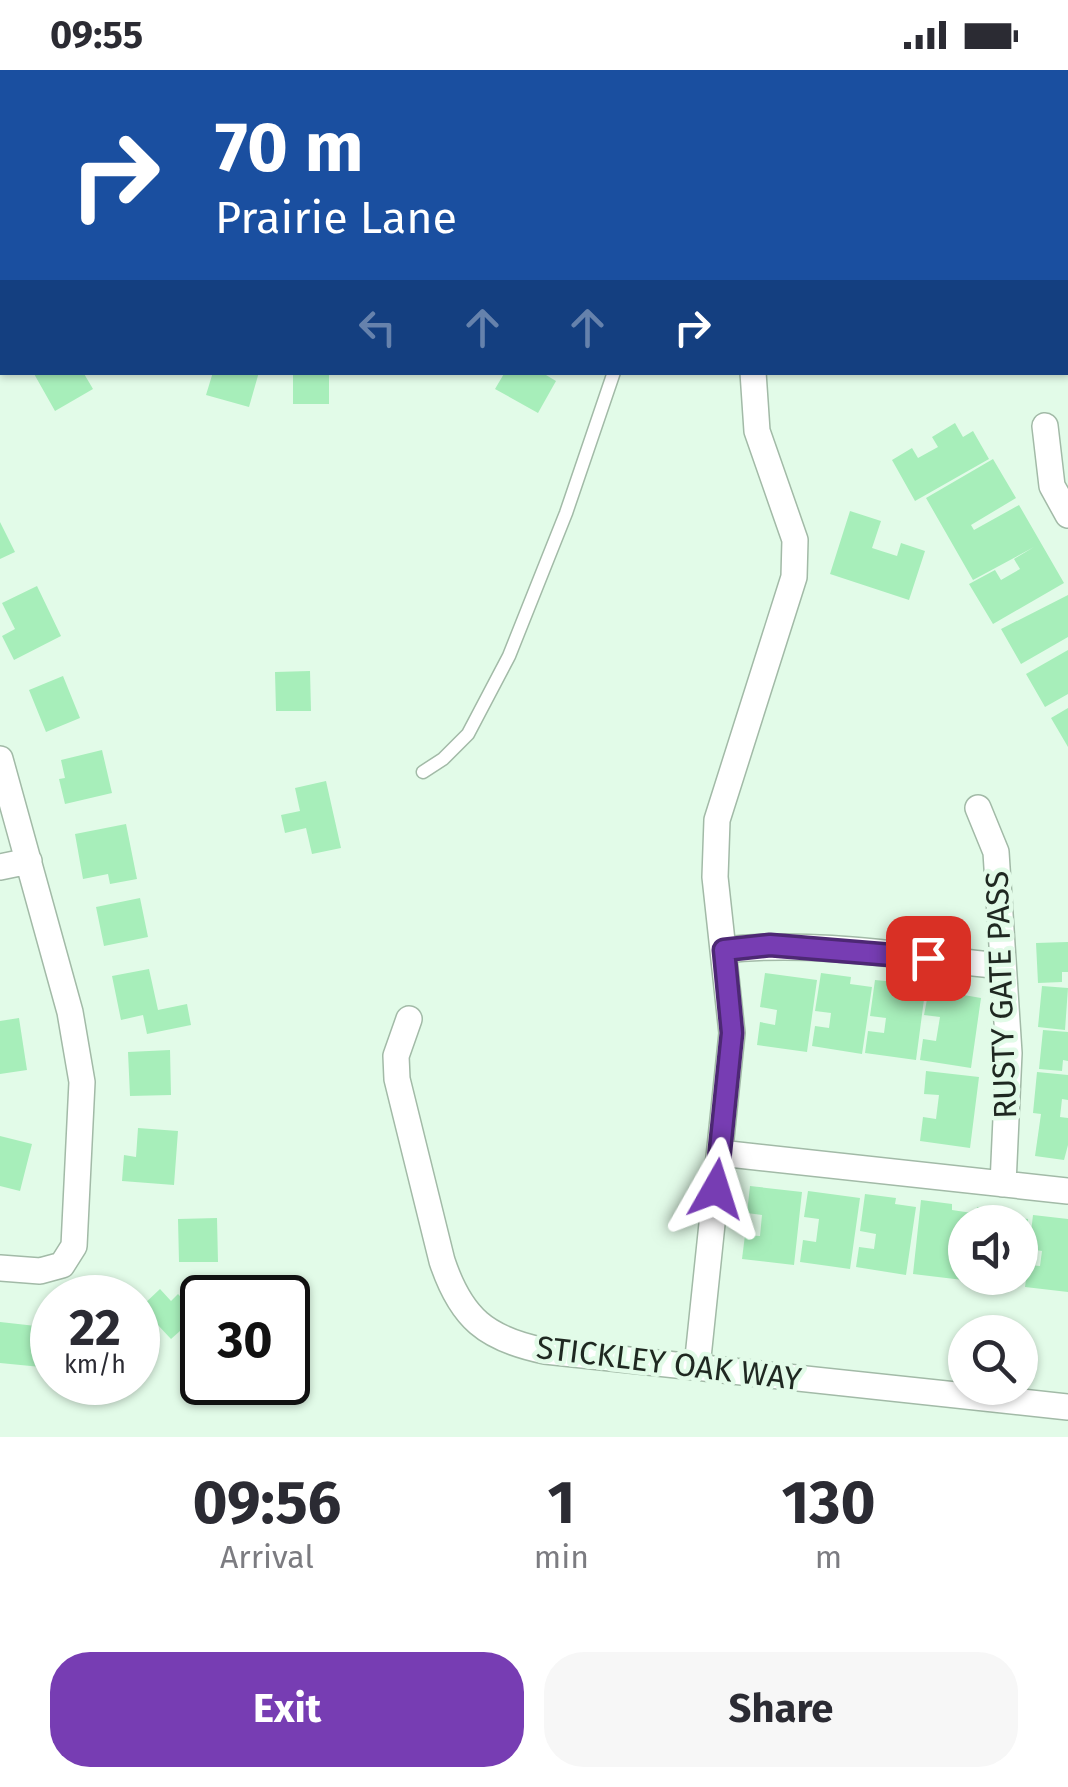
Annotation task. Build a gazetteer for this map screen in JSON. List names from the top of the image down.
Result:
{
  "streets": {
    "street": ["RUSTY GATE PASS", "STICKLEY OAK WAY"]
  },
  "page": {
    "status": "09:55",
    "turn": ["70 m", "Prairie Lane"],
    "speed": "22 km/h",
    "limit": "30",
    "eta": [
      "09:56",
      "Arrival",
      "1",
      "min",
      "130",
      "m"
    ],
    "buttons": ["Exit", "Share"]
  }
}
